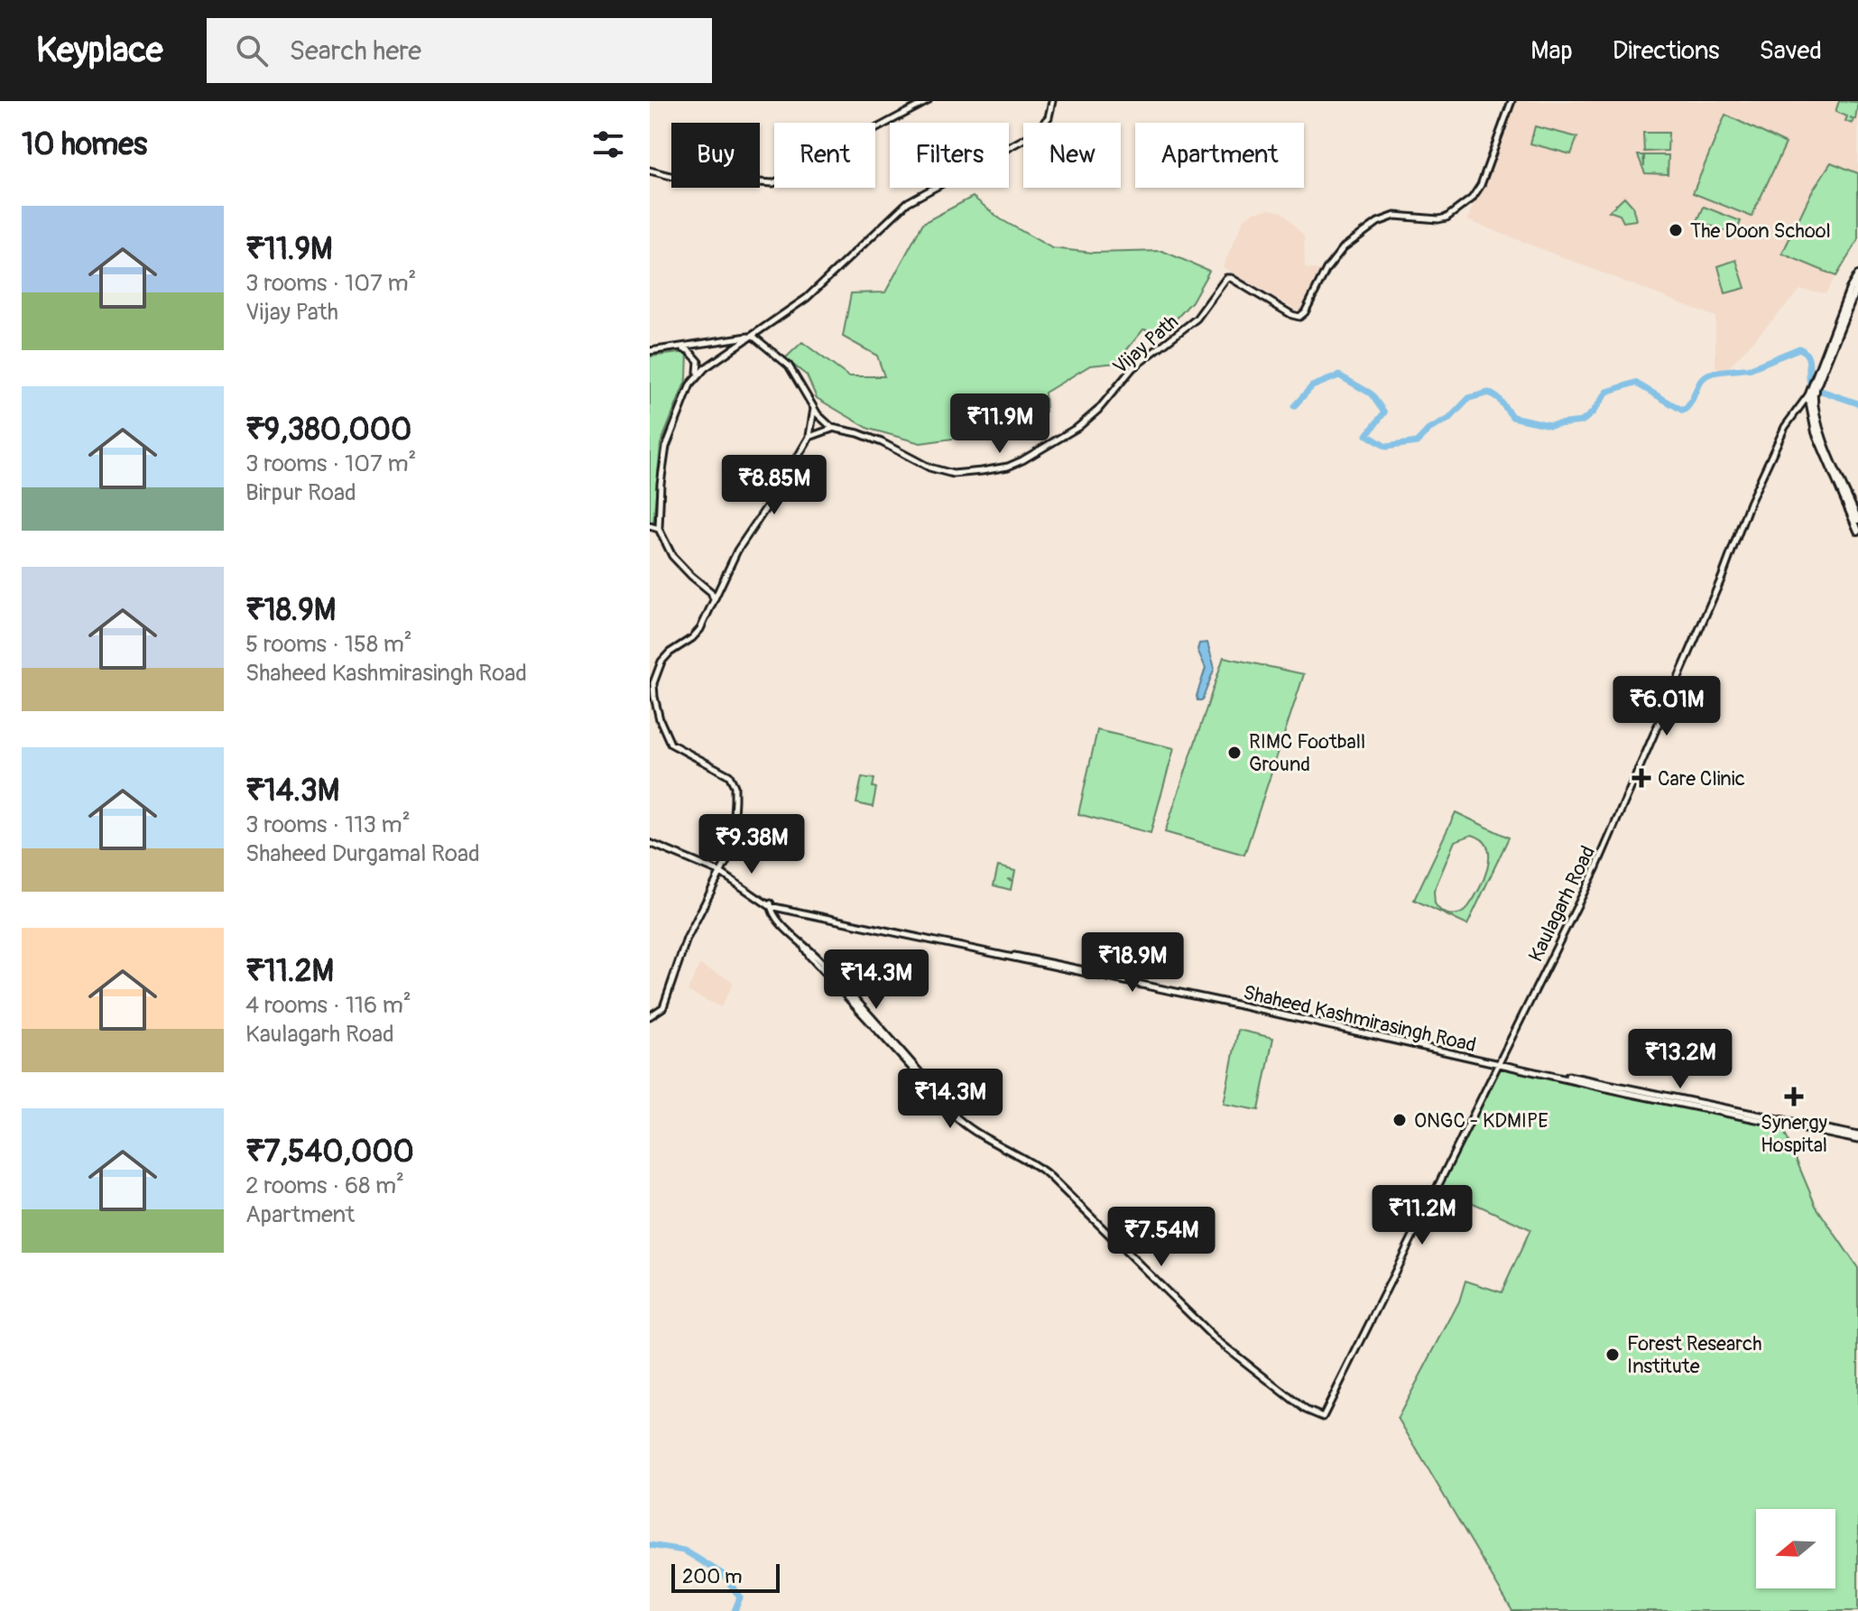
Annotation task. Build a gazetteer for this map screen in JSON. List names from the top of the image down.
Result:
{
  "streets": {
    "street": ["Vijay Path", "Kaulagarh Road", "Shaheed Kashmirasingh Road"]
  },
  "crossings": [
    ["Kaulagarh Road", "Shaheed Kashmirasingh Road"]
  ],
  "places": {
    "other": [
      "The Doon School",
      "RIMC Football Ground",
      "ONGC - KDMIPE",
      "Forest Research Institute"
    ],
    "health": ["Care Clinic", "Synergy Hospital"]
  },
  "scale_bar": "200 m",
  "north": "left",
  "page": {
    "header": "Keyplace",
    "search": "Search here",
    "nav": ["Map", "Directions", "Saved"],
    "heading": "10 homes",
    "chip": [
      "Buy",
      "Rent",
      "Filters",
      "New",
      "Apartment"
    ],
    "list": [
      {
        "name": "₹11.9M",
        "note": "3 rooms · 107 m² · Vijay Path"
      },
      {
        "name": "₹9,380,000",
        "note": "3 rooms · 107 m² · Birpur Road"
      },
      {
        "name": "₹18.9M",
        "note": "5 rooms · 158 m² · Shaheed Kashmirasingh Road"
      },
      {
        "name": "₹14.3M",
        "note": "3 rooms · 113 m² · Shaheed Durgamal Road"
      },
      {
        "name": "₹11.2M",
        "note": "4 rooms · 116 m² · Kaulagarh Road"
      },
      {
        "name": "₹7,540,000",
        "note": "2 rooms · 68 m² · Apartment"
      }
    ],
    "price": [
      "₹11.9M",
      "₹8.85M",
      "₹6.01M",
      "₹9.38M",
      "₹18.9M",
      "₹14.3M",
      "₹13.2M",
      "₹14.3M",
      "₹11.2M",
      "₹7.54M"
    ],
    "scale": "200 m"
  }
}
